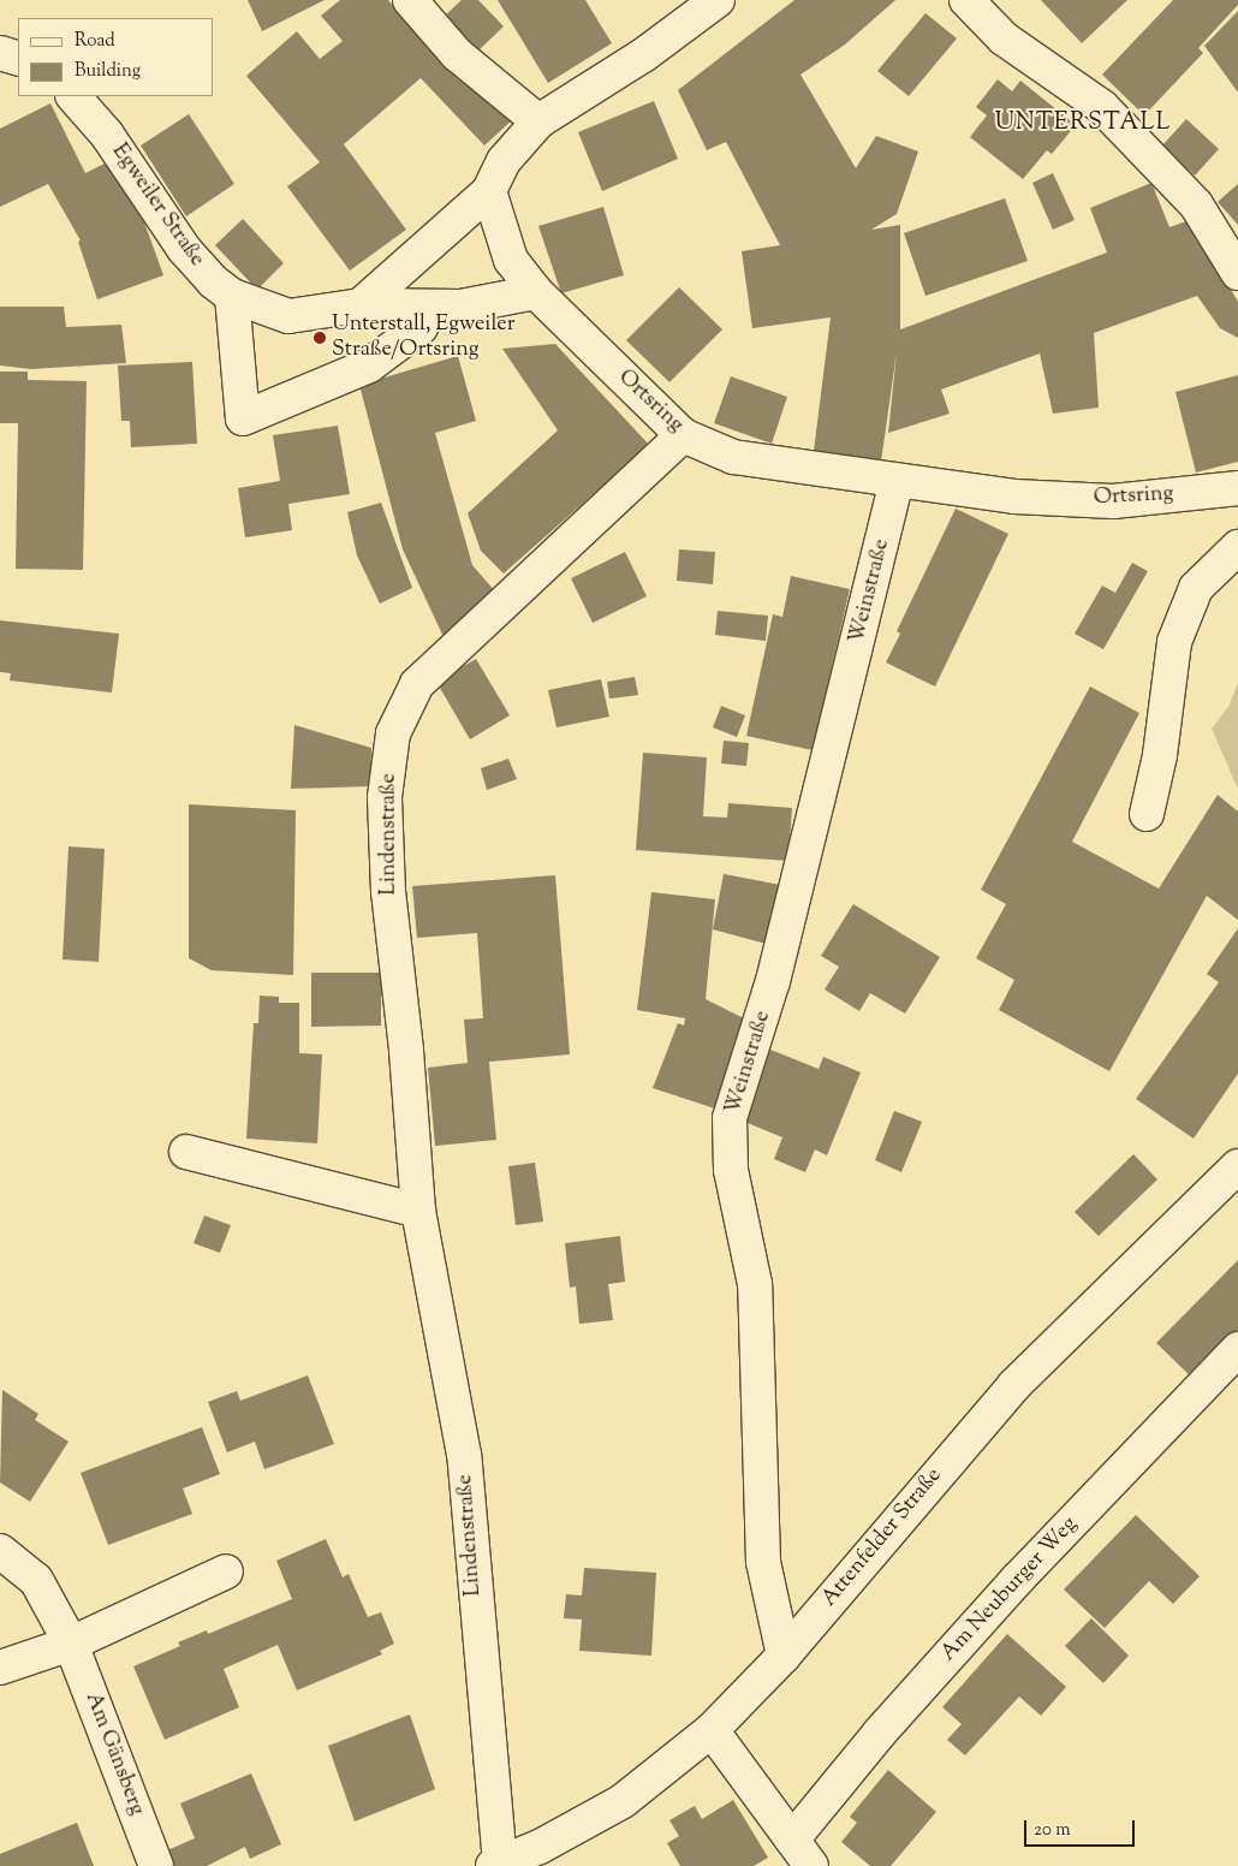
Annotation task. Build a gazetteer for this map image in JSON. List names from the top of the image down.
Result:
{
  "streets": {
    "street": [
      "Egweiler Straße",
      "Ortsring",
      "Weinstraße",
      "Lindenstraße",
      "Attenfelder Straße",
      "Am Neuburger Weg",
      "Am Gänsberg"
    ]
  },
  "crossings": [
    ["Egweiler Straße", "Ortsring"],
    ["Ortsring", "Weinstraße"],
    ["Ortsring", "Lindenstraße"],
    ["Weinstraße", "Attenfelder Straße"],
    ["Lindenstraße", "Attenfelder Straße"]
  ],
  "districts": ["UNTERSTALL"],
  "places": ["Unterstall, Egweiler Straße/Ortsring"],
  "legend": ["Road", "Building"],
  "scale_bar": "20 m"
}
